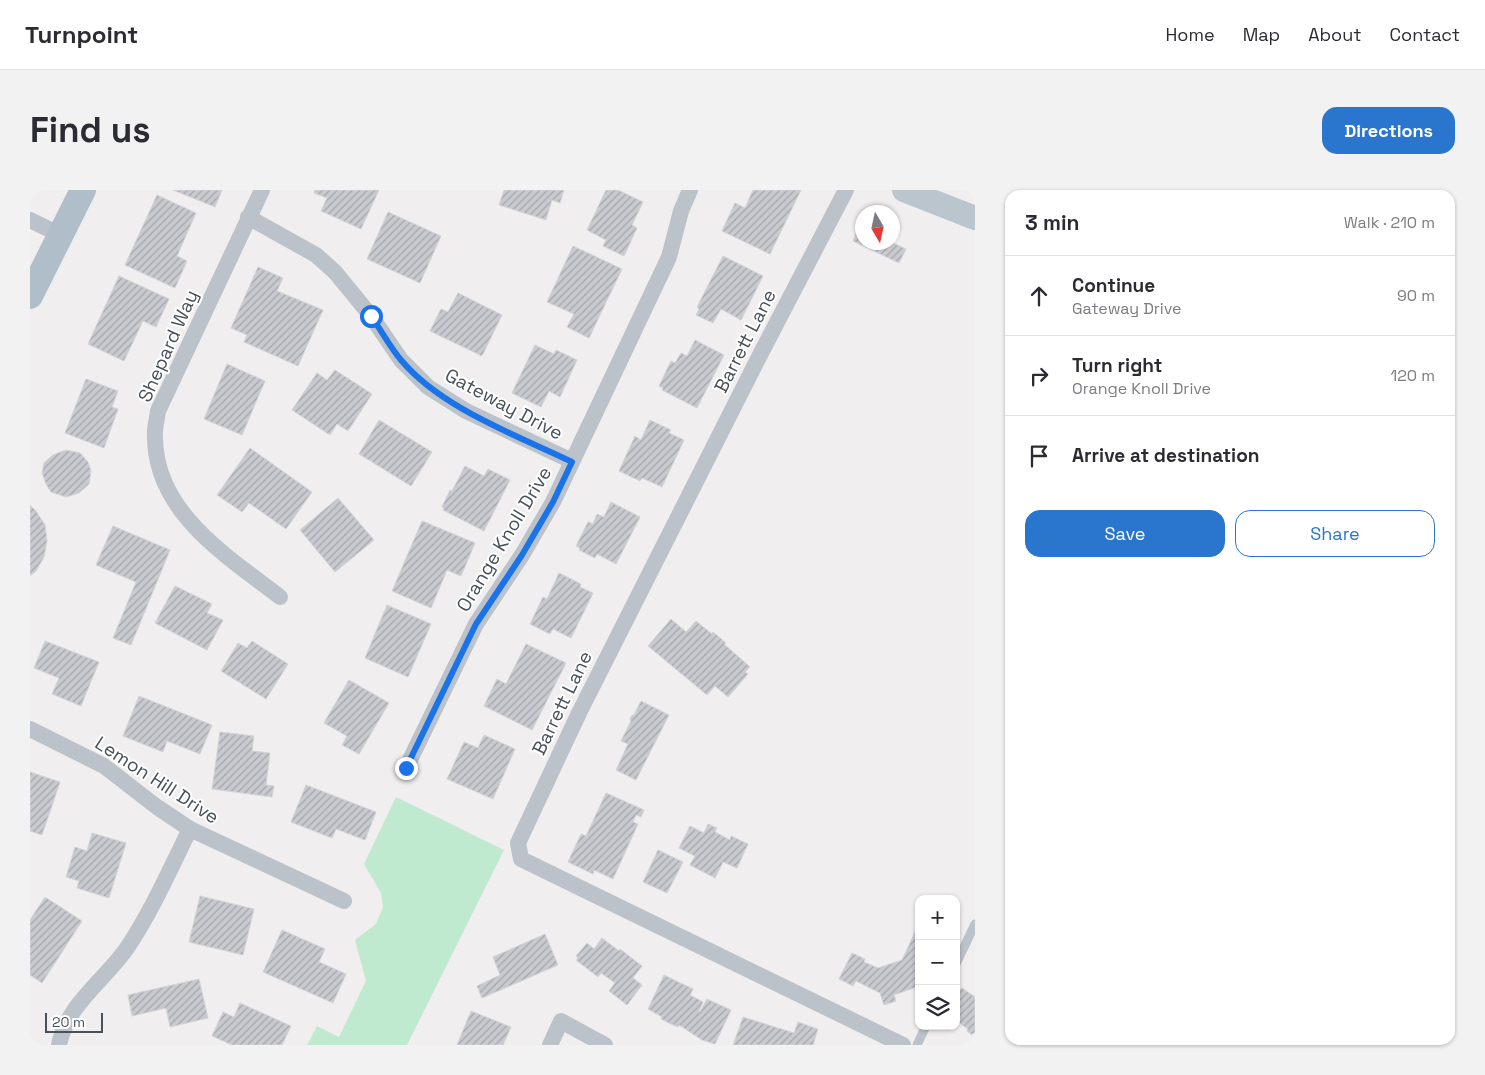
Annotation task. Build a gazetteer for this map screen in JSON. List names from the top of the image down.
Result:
{
  "streets": {
    "street": [
      "Barrett Lane",
      "Shepard Way",
      "Gateway Drive",
      "Orange Knoll Drive",
      "Lemon Hill Drive"
    ]
  },
  "crossings": [
    ["Shepard Way", "Gateway Drive"],
    ["Gateway Drive", "Orange Knoll Drive"]
  ],
  "scale_bar": "20 m",
  "north": "bottom",
  "page": {
    "header": "Turnpoint",
    "nav": [
      "Home",
      "Map",
      "About",
      "Contact"
    ],
    "buttons": [
      "Directions",
      ["Save", "Share"]
    ],
    "title": "Find us",
    "heading": ["3 min", "Walk · 210 m"],
    "list": [
      ["Continue", "Gateway Drive", "90 m"],
      ["Turn right", "Orange Knoll Drive", "120 m"],
      "Arrive at destination"
    ],
    "map_buttons": ["+", "−"],
    "scale": "20 m"
  }
}
